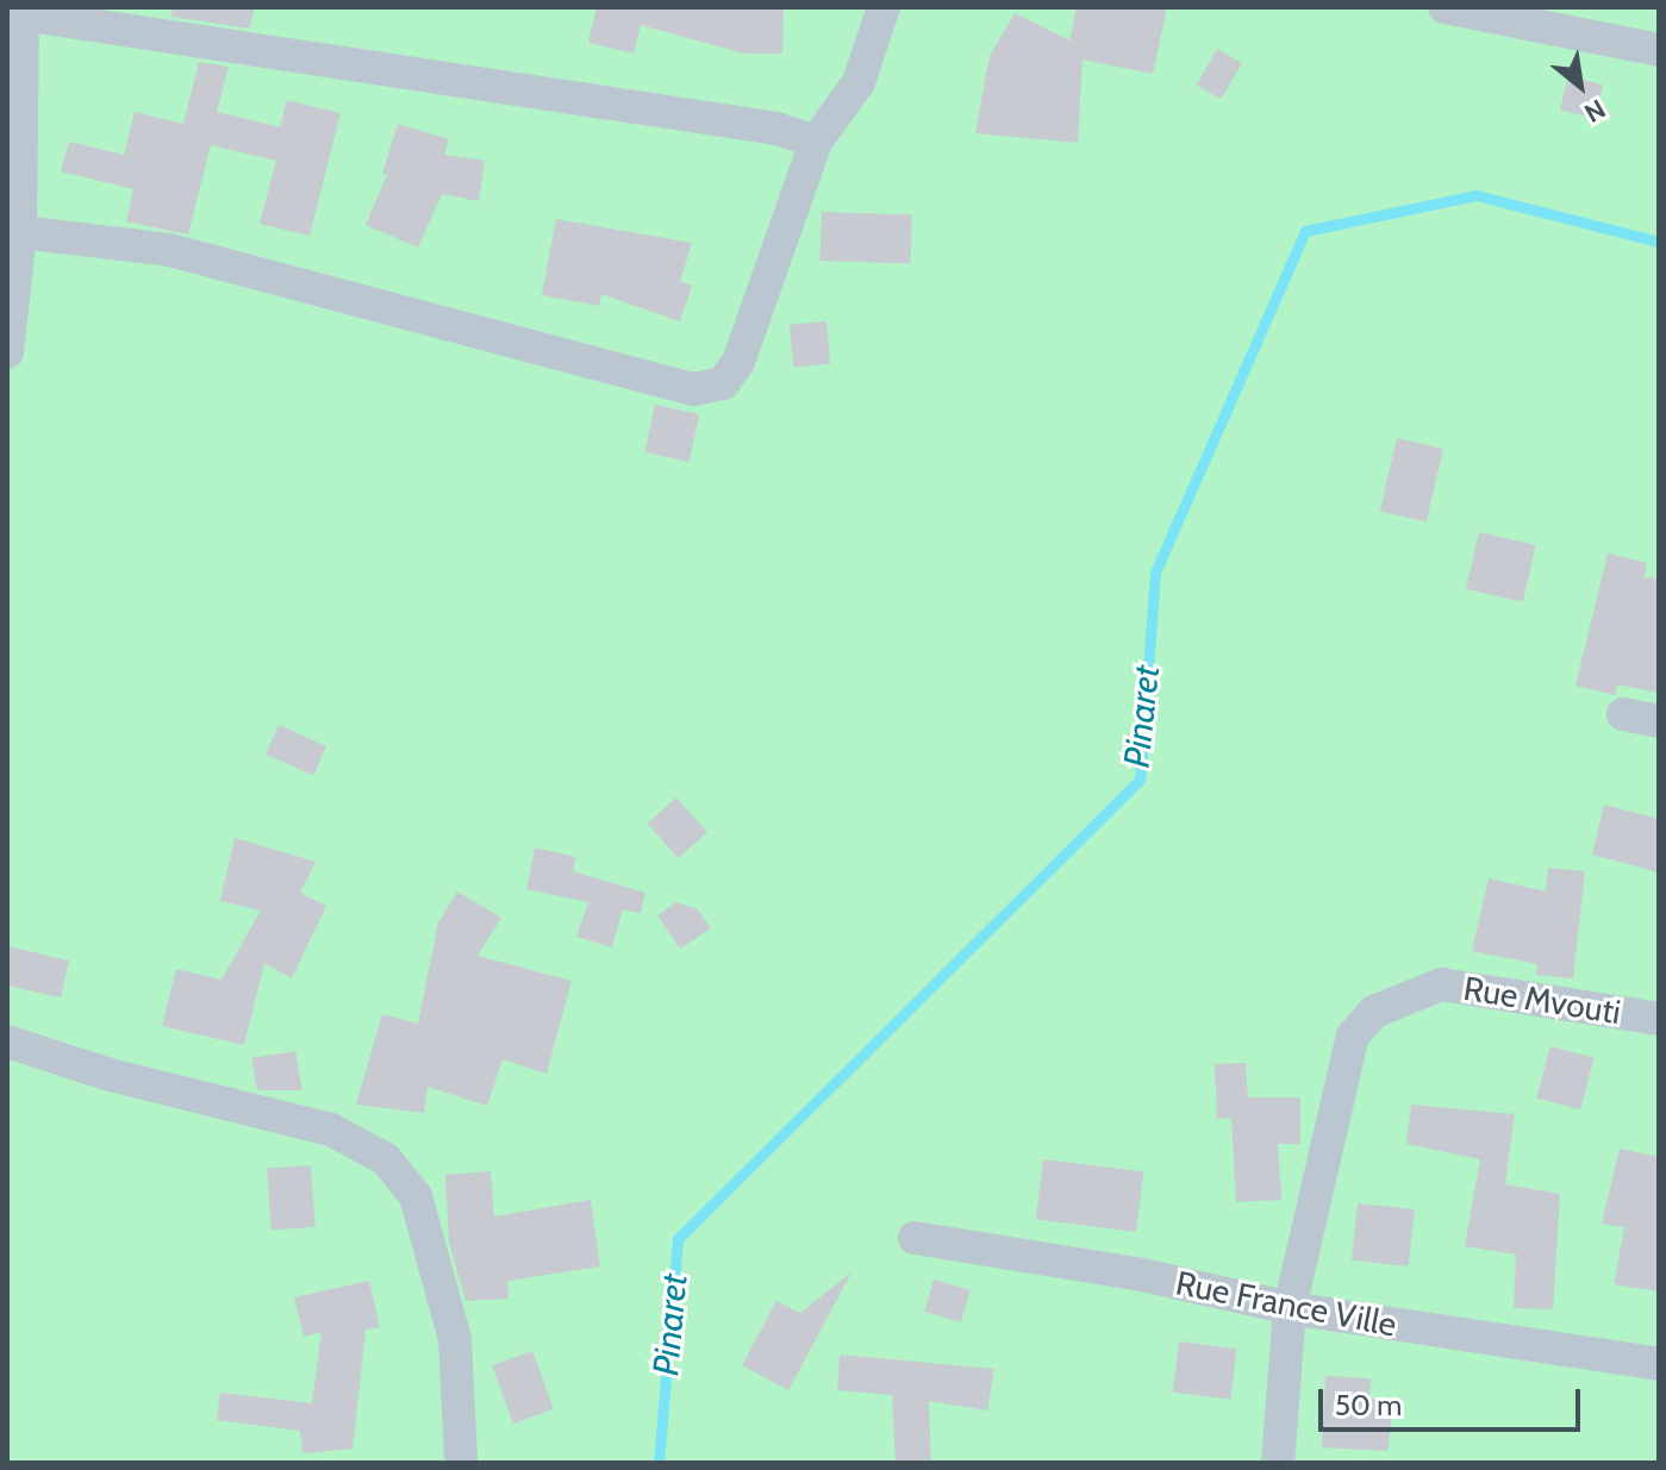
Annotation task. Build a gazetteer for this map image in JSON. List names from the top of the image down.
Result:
{
  "streets": {
    "street": ["Rue Mvouti", "Rue France Ville"]
  },
  "crossings": [
    ["Rue Mvouti", "Rue France Ville"]
  ],
  "water": ["Pinaret"],
  "scale_bar": "50 m",
  "north": "bottom right"
}
